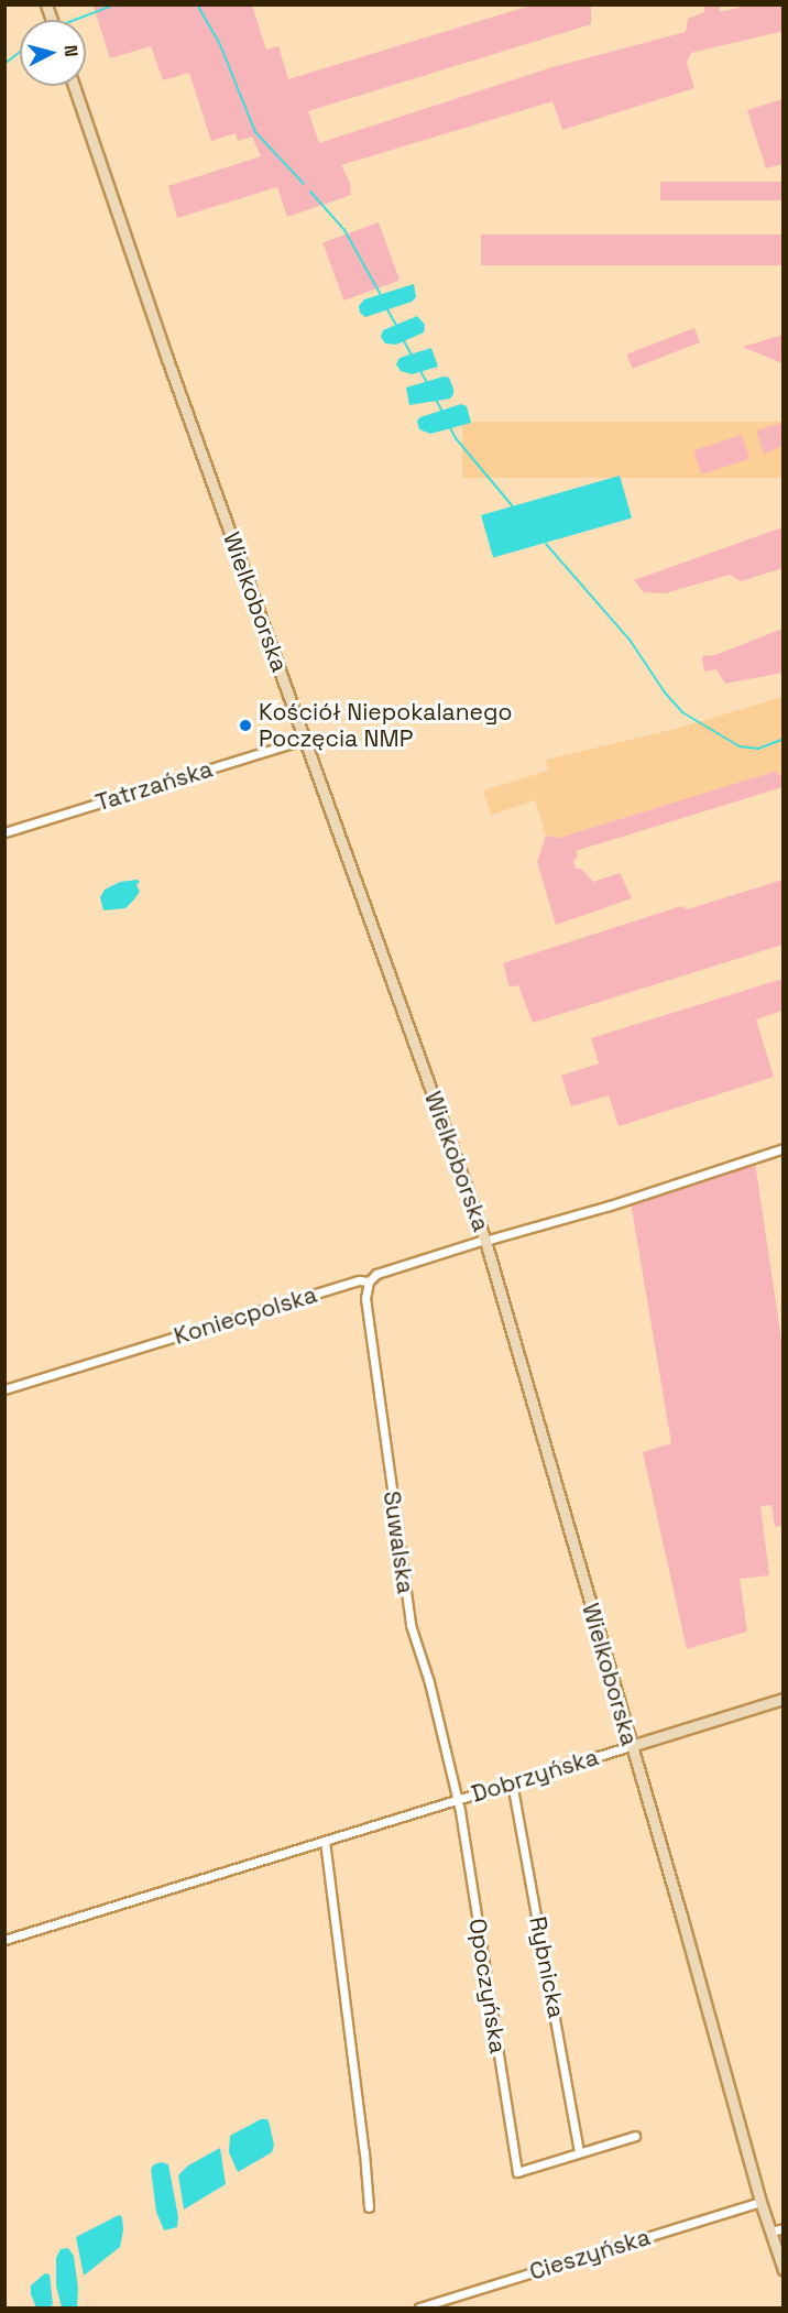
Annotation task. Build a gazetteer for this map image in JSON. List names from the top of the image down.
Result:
{
  "streets": {
    "street": [
      "Wielkoborska",
      "Tatrzańska",
      "Koniecpolska",
      "Suwalska",
      "Dobrzyńska",
      "Rybnicka",
      "Opoczyńska",
      "Cieszyńska"
    ]
  },
  "crossings": [
    ["Wielkoborska", "Tatrzańska"],
    ["Wielkoborska", "Koniecpolska"],
    ["Wielkoborska", "Dobrzyńska"],
    ["Wielkoborska", "Cieszyńska"],
    ["Koniecpolska", "Suwalska"],
    ["Suwalska", "Dobrzyńska"],
    ["Suwalska", "Opoczyńska"],
    ["Dobrzyńska", "Rybnicka"],
    ["Dobrzyńska", "Opoczyńska"],
    ["Rybnicka", "Opoczyńska"]
  ],
  "places": ["Kościół Niepokalanego Poczęcia NMP"],
  "north": "right"
}
